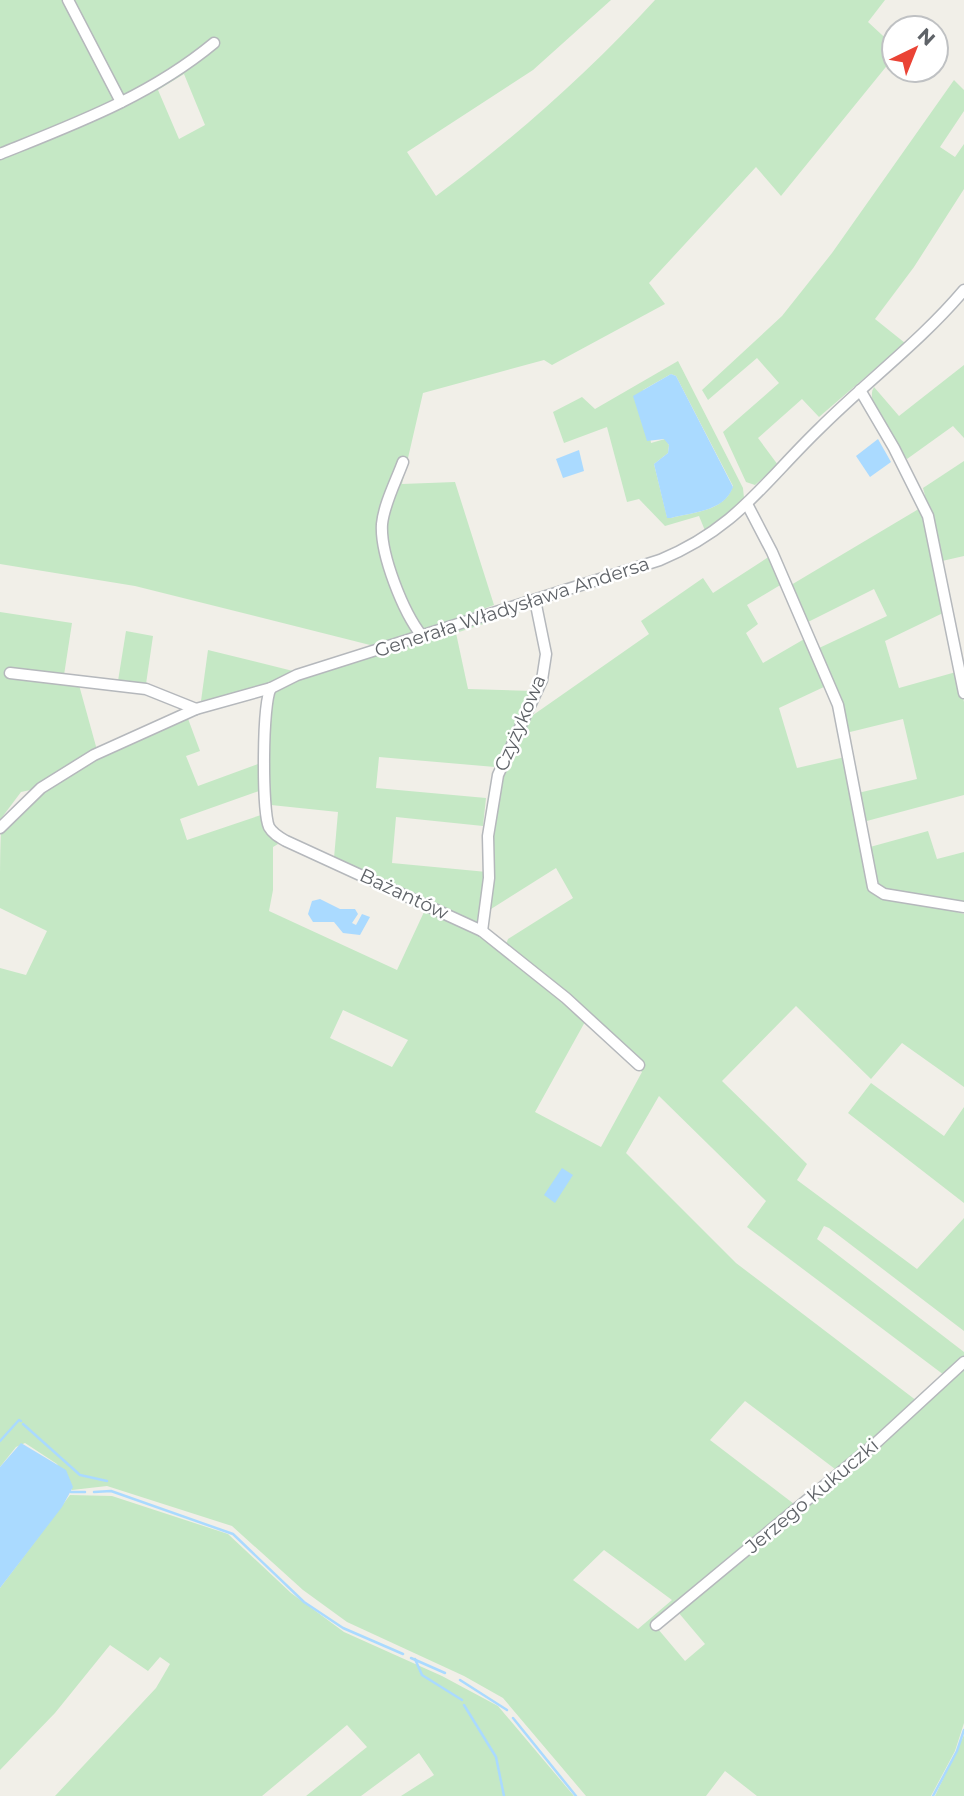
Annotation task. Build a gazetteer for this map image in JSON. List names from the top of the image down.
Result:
{
  "streets": {
    "street": [
      "Generała Władysława Andersa",
      "Czyżykowa",
      "Bażantów",
      "Jerzego Kukuczki"
    ]
  },
  "crossings": [
    ["Generała Władysława Andersa", "Czyżykowa"],
    ["Generała Władysława Andersa", "Bażantów"],
    ["Czyżykowa", "Bażantów"]
  ],
  "north": "top right"
}
